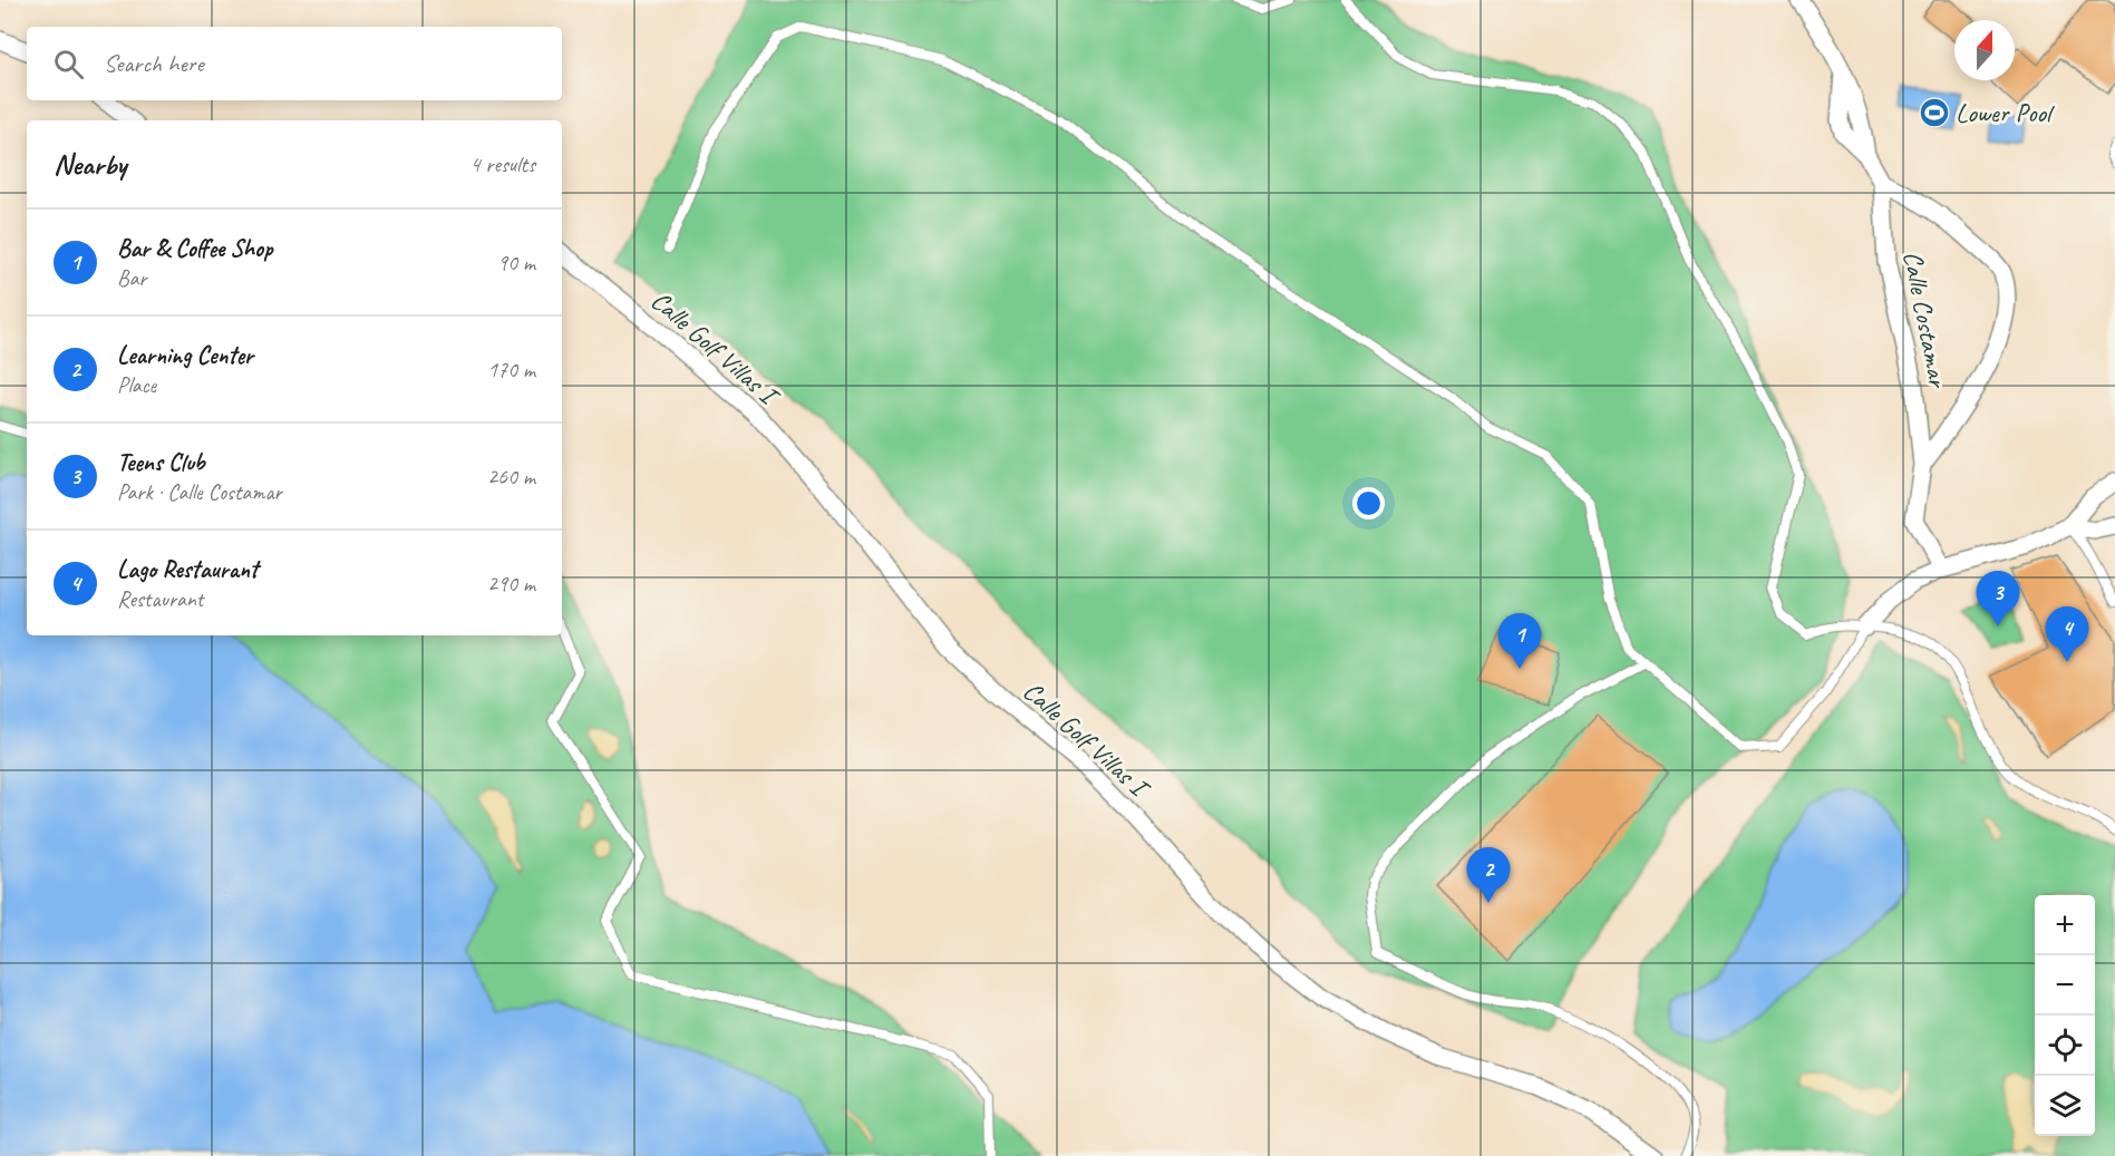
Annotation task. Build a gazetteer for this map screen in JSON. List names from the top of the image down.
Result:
{
  "streets": {
    "street": ["Calle Costamar", "Calle Golf Villas I"]
  },
  "places": {
    "sports": ["Lower Pool"]
  },
  "north": "top",
  "page": {
    "search": "Search here",
    "heading": ["Nearby", "4 results"],
    "list": [
      {
        "mark": "1",
        "name": "Bar & Coffee Shop",
        "note": "Bar",
        "value": "90 m"
      },
      {
        "mark": "2",
        "name": "Learning Center",
        "note": "Place",
        "value": "170 m"
      },
      {
        "mark": "3",
        "name": "Teens Club",
        "note": "Park · Calle Costamar",
        "value": "260 m"
      },
      {
        "mark": "4",
        "name": "Lago Restaurant",
        "note": "Restaurant",
        "value": "290 m"
      }
    ],
    "pins": [
      "3",
      "4",
      "1",
      "2"
    ],
    "map_buttons": ["+", "−"]
  }
}
